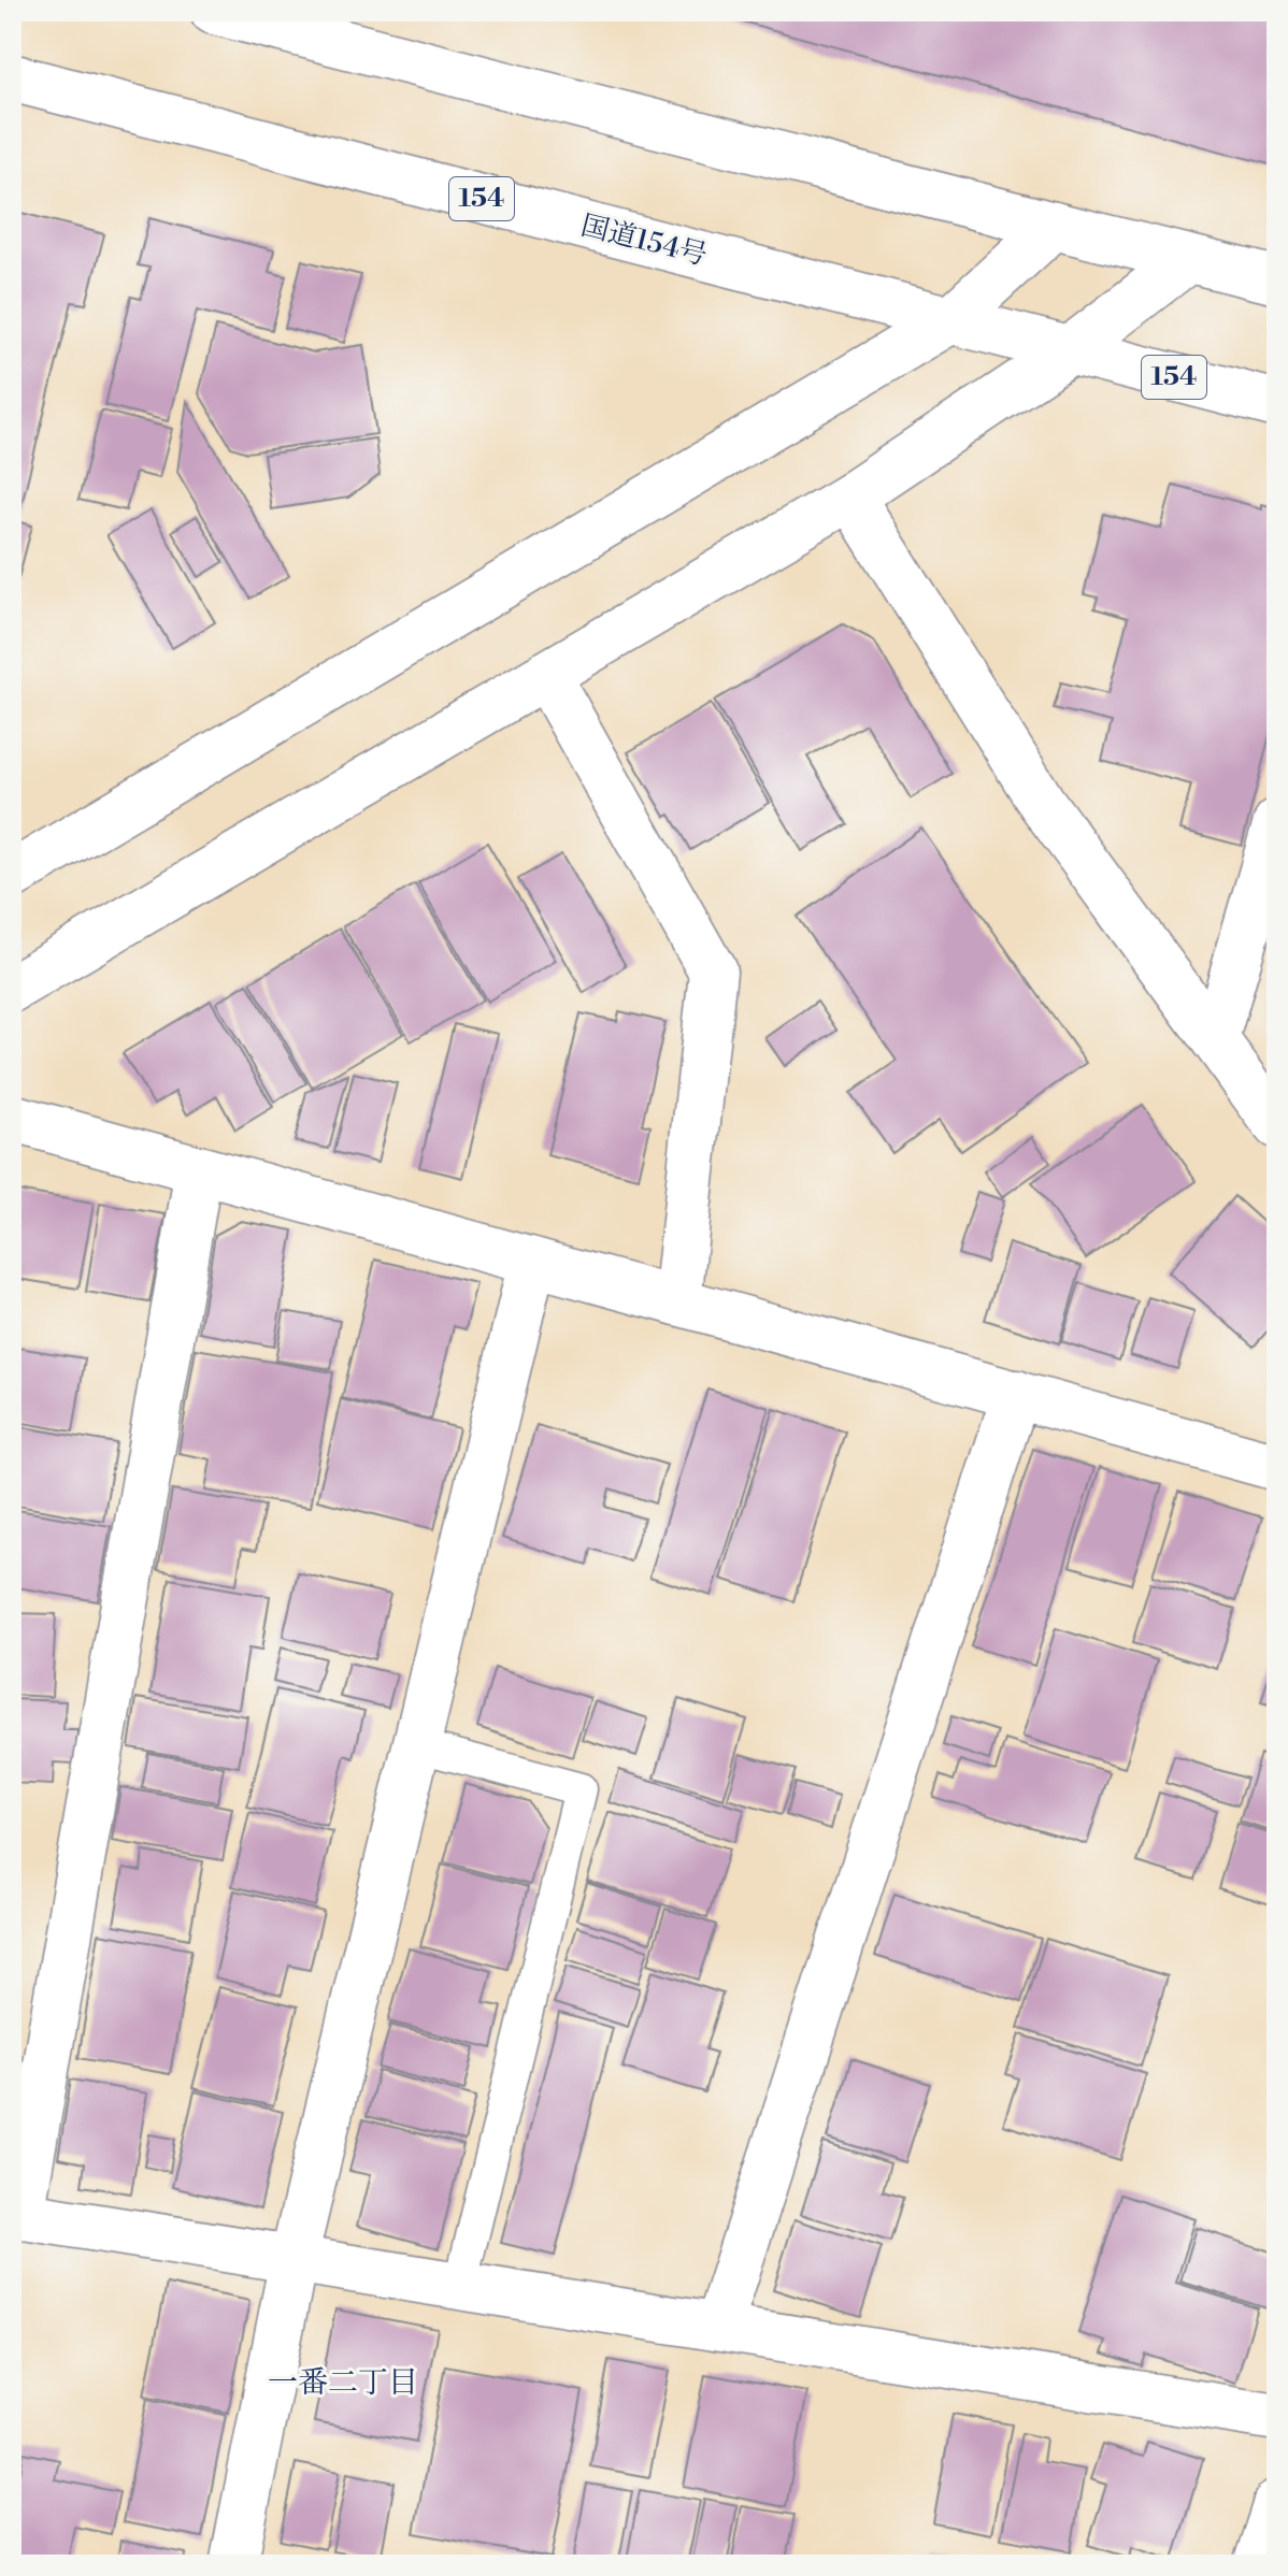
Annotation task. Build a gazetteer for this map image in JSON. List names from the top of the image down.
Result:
{
  "streets": {
    "main road": ["154", "国道154号"]
  },
  "districts": ["一番二丁目"]
}
